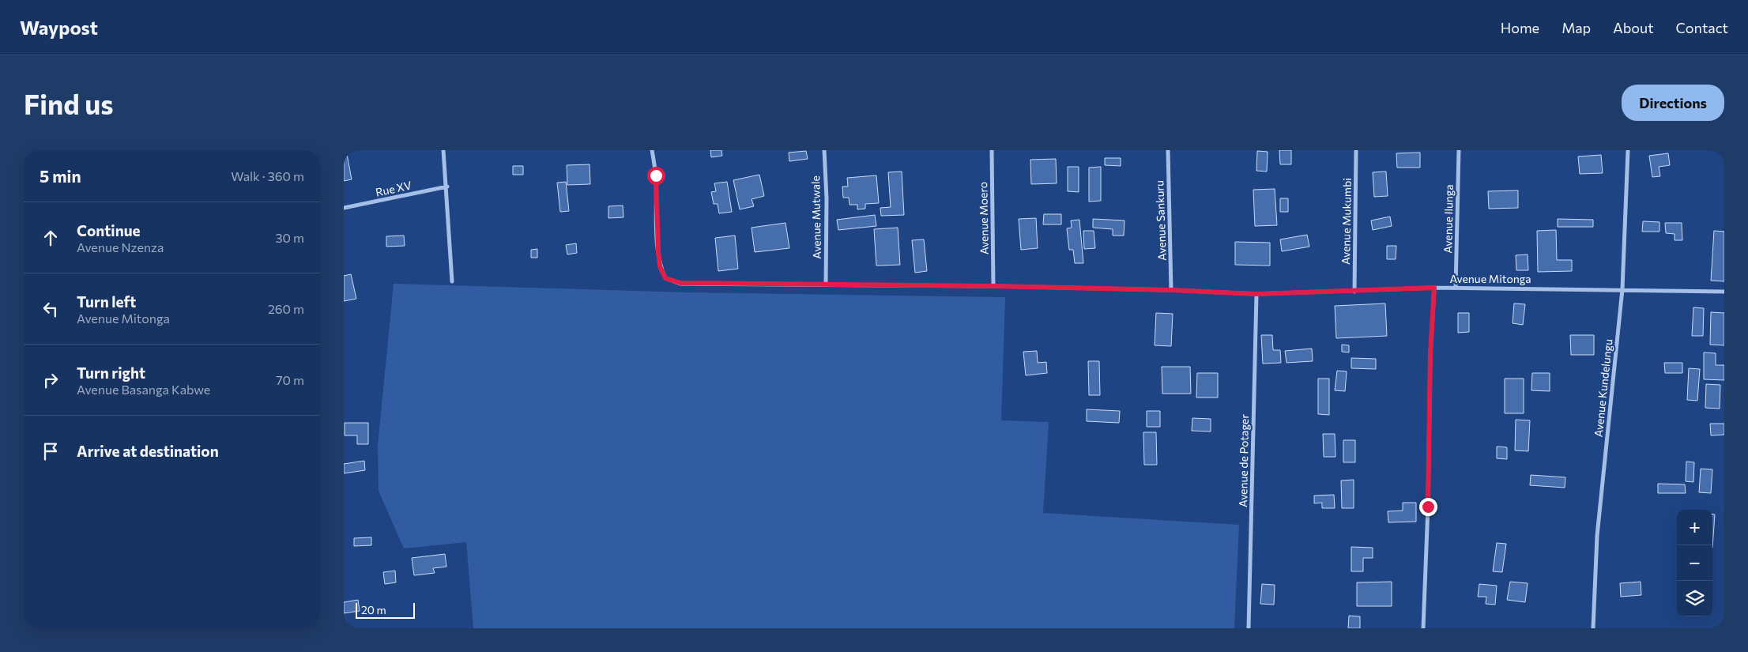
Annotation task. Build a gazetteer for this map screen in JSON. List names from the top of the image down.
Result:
{
  "streets": {
    "street": [
      "Rue XV",
      "Avenue Mutwale",
      "Avenue Moero",
      "Avenue Ilunga",
      "Avenue Sankuru",
      "Avenue Mukumbi",
      "Avenue Mitonga",
      "Avenue Kundelungu",
      "Avenue de Potager"
    ]
  },
  "crossings": [
    ["Avenue Mutwale", "Avenue Mitonga"],
    ["Avenue Moero", "Avenue Mitonga"],
    ["Avenue Ilunga", "Avenue Mitonga"],
    ["Avenue Sankuru", "Avenue Mitonga"],
    ["Avenue Mukumbi", "Avenue Mitonga"],
    ["Avenue Mitonga", "Avenue Kundelungu"],
    ["Avenue Mitonga", "Avenue de Potager"]
  ],
  "scale_bar": "20 m",
  "page": {
    "header": "Waypost",
    "nav": [
      "Home",
      "Map",
      "About",
      "Contact"
    ],
    "buttons": "Directions",
    "title": "Find us",
    "heading": ["5 min", "Walk · 360 m"],
    "list": [
      ["Continue", "Avenue Nzenza", "30 m"],
      ["Turn left", "Avenue Mitonga", "260 m"],
      ["Turn right", "Avenue Basanga Kabwe", "70 m"],
      "Arrive at destination"
    ],
    "map_buttons": ["+", "−"],
    "scale": "20 m"
  }
}
